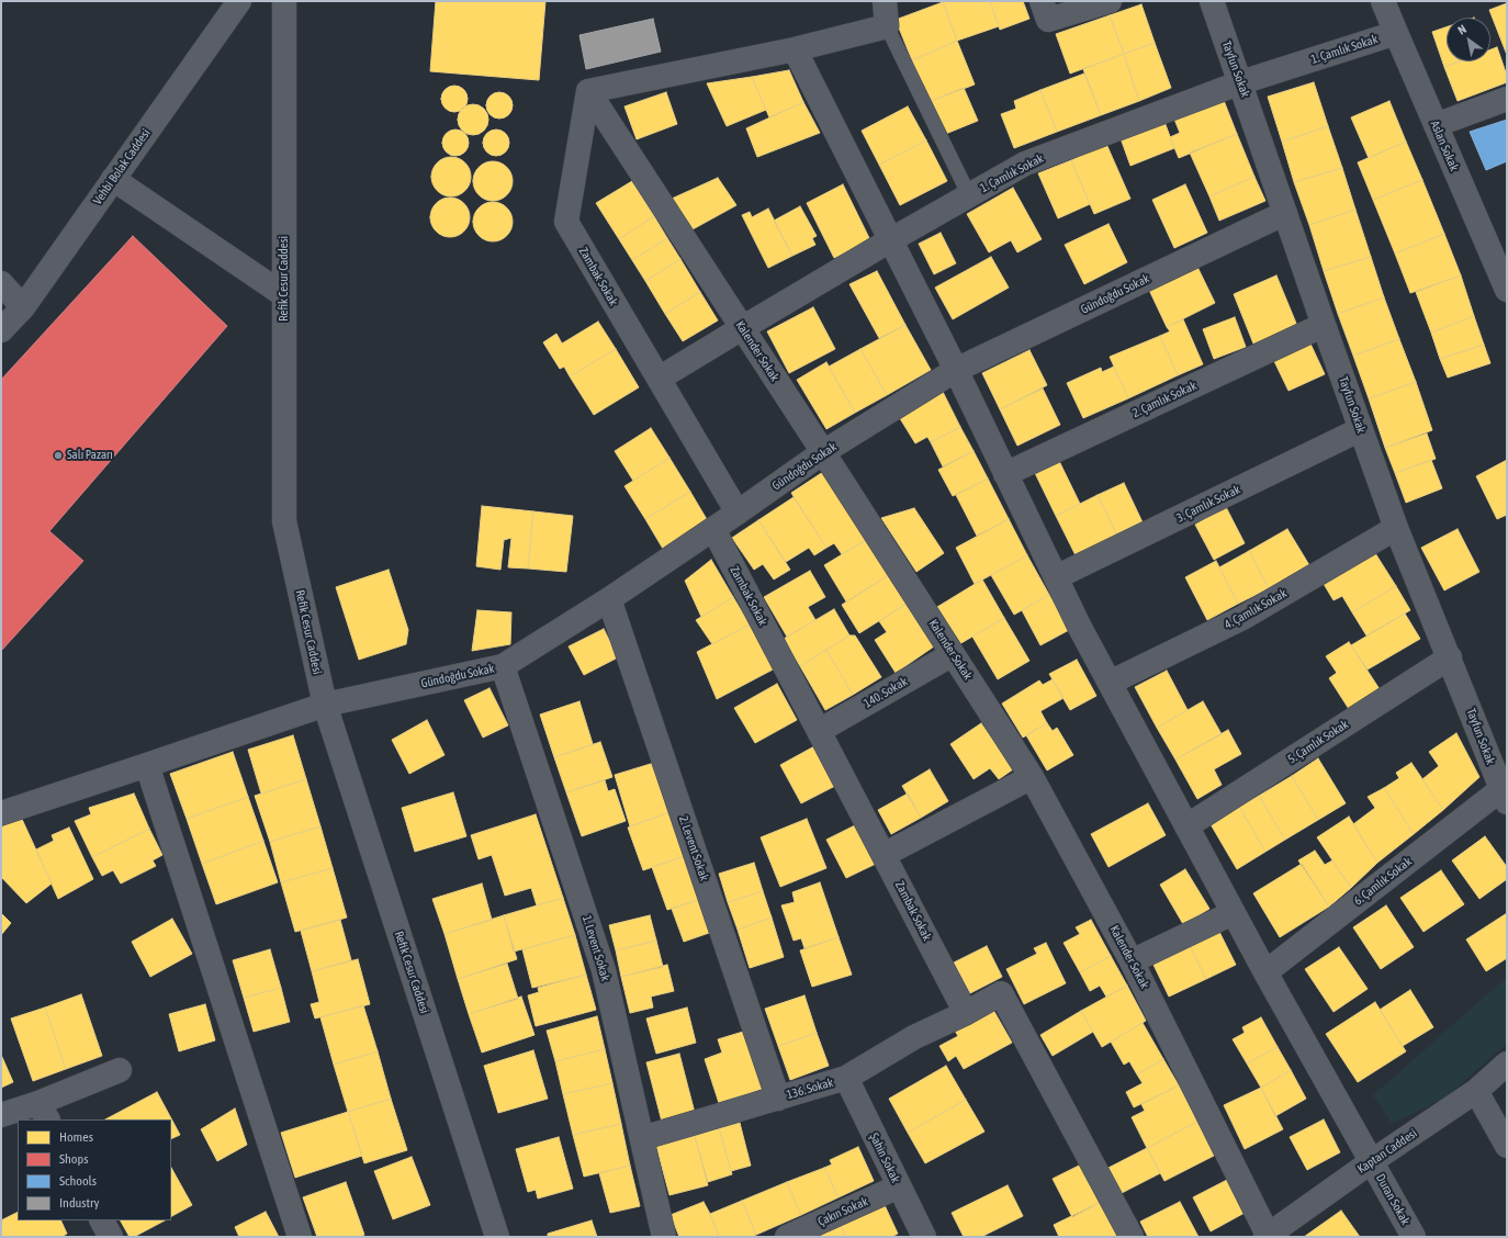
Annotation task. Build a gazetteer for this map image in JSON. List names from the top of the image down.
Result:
{
  "streets": {
    "street": [
      "1. Çamlık Sokak",
      "Tayfun Sokak",
      "Aslan Sokak",
      "Vehbi Bolak Caddesi",
      "Zambak Sokak",
      "Refik Cesur Caddesi",
      "Gündoğdu Sokak",
      "Kalender Sokak",
      "2. Çamlık Sokak",
      "3. Çamlık Sokak",
      "4. Çamlık Sokak",
      "140. Sokak",
      "5. Çamlık Sokak",
      "2. Levent Sokak",
      "6. Çamlık Sokak",
      "1. Levent Sokak",
      "136. Sokak",
      "Kaptan Caddesi",
      "Şahin Sokak",
      "Duran Sokak",
      "Çakın Sokak"
    ]
  },
  "crossings": [
    ["1. Çamlık Sokak", "Tayfun Sokak"],
    ["1. Çamlık Sokak", "Aslan Sokak"],
    ["1. Çamlık Sokak", "Zambak Sokak"],
    ["1. Çamlık Sokak", "Kalender Sokak"],
    ["1. Çamlık Sokak", "Duran Sokak"],
    ["Tayfun Sokak", "Gündoğdu Sokak"],
    ["Tayfun Sokak", "2. Çamlık Sokak"],
    ["Tayfun Sokak", "3. Çamlık Sokak"],
    ["Tayfun Sokak", "4. Çamlık Sokak"],
    ["Tayfun Sokak", "5. Çamlık Sokak"],
    ["Tayfun Sokak", "6. Çamlık Sokak"],
    ["Zambak Sokak", "Gündoğdu Sokak"],
    ["Zambak Sokak", "Kalender Sokak"],
    ["Zambak Sokak", "140. Sokak"],
    ["Zambak Sokak", "136. Sokak"],
    ["Refik Cesur Caddesi", "Gündoğdu Sokak"],
    ["Gündoğdu Sokak", "Kalender Sokak"],
    ["Gündoğdu Sokak", "2. Levent Sokak"],
    ["Gündoğdu Sokak", "1. Levent Sokak"],
    ["Gündoğdu Sokak", "Duran Sokak"],
    ["Kalender Sokak", "140. Sokak"],
    ["Kalender Sokak", "Kaptan Caddesi"],
    ["2. Çamlık Sokak", "Duran Sokak"],
    ["3. Çamlık Sokak", "Duran Sokak"],
    ["4. Çamlık Sokak", "Duran Sokak"],
    ["5. Çamlık Sokak", "Duran Sokak"],
    ["2. Levent Sokak", "136. Sokak"],
    ["6. Çamlık Sokak", "Duran Sokak"],
    ["1. Levent Sokak", "136. Sokak"],
    ["136. Sokak", "Şahin Sokak"],
    ["Kaptan Caddesi", "Duran Sokak"],
    ["Şahin Sokak", "Çakın Sokak"]
  ],
  "places": ["Salı Pazarı"],
  "legend": [
    "Homes",
    "Shops",
    "Schools",
    "Industry"
  ],
  "north": "top left"
}
